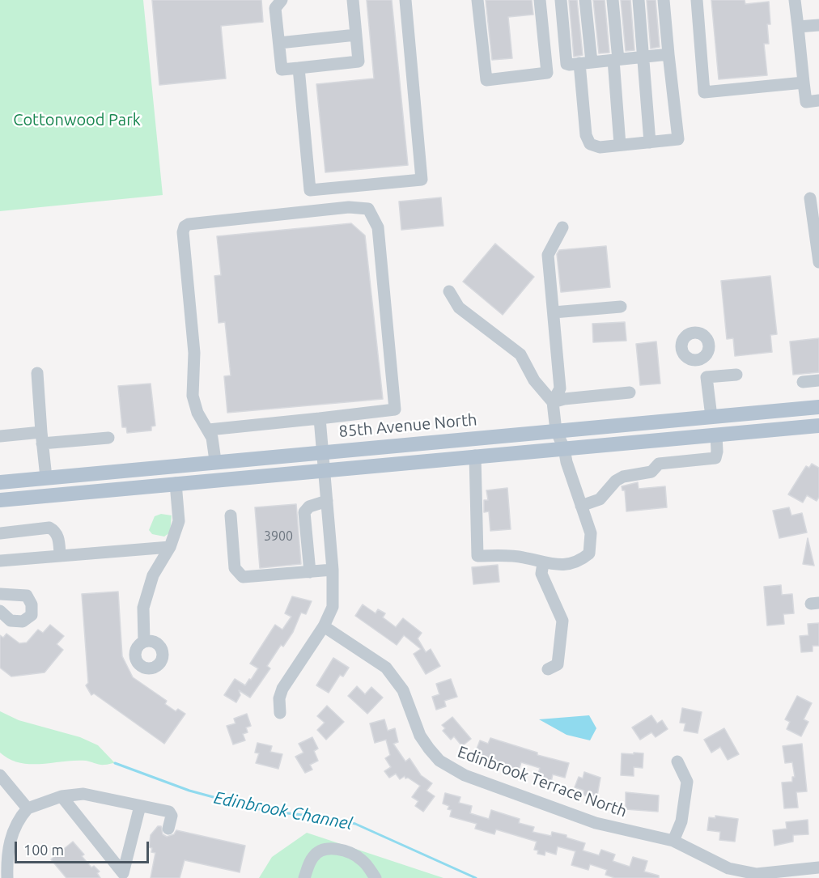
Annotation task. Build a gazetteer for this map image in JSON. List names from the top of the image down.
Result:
{
  "streets": {
    "main road": ["85th Avenue North"],
    "street": ["Edinbrook Terrace North"]
  },
  "water": ["Edinbrook Channel"],
  "parks": ["Cottonwood Park"],
  "house_numbers": ["3900"],
  "scale_bar": "100 m"
}
